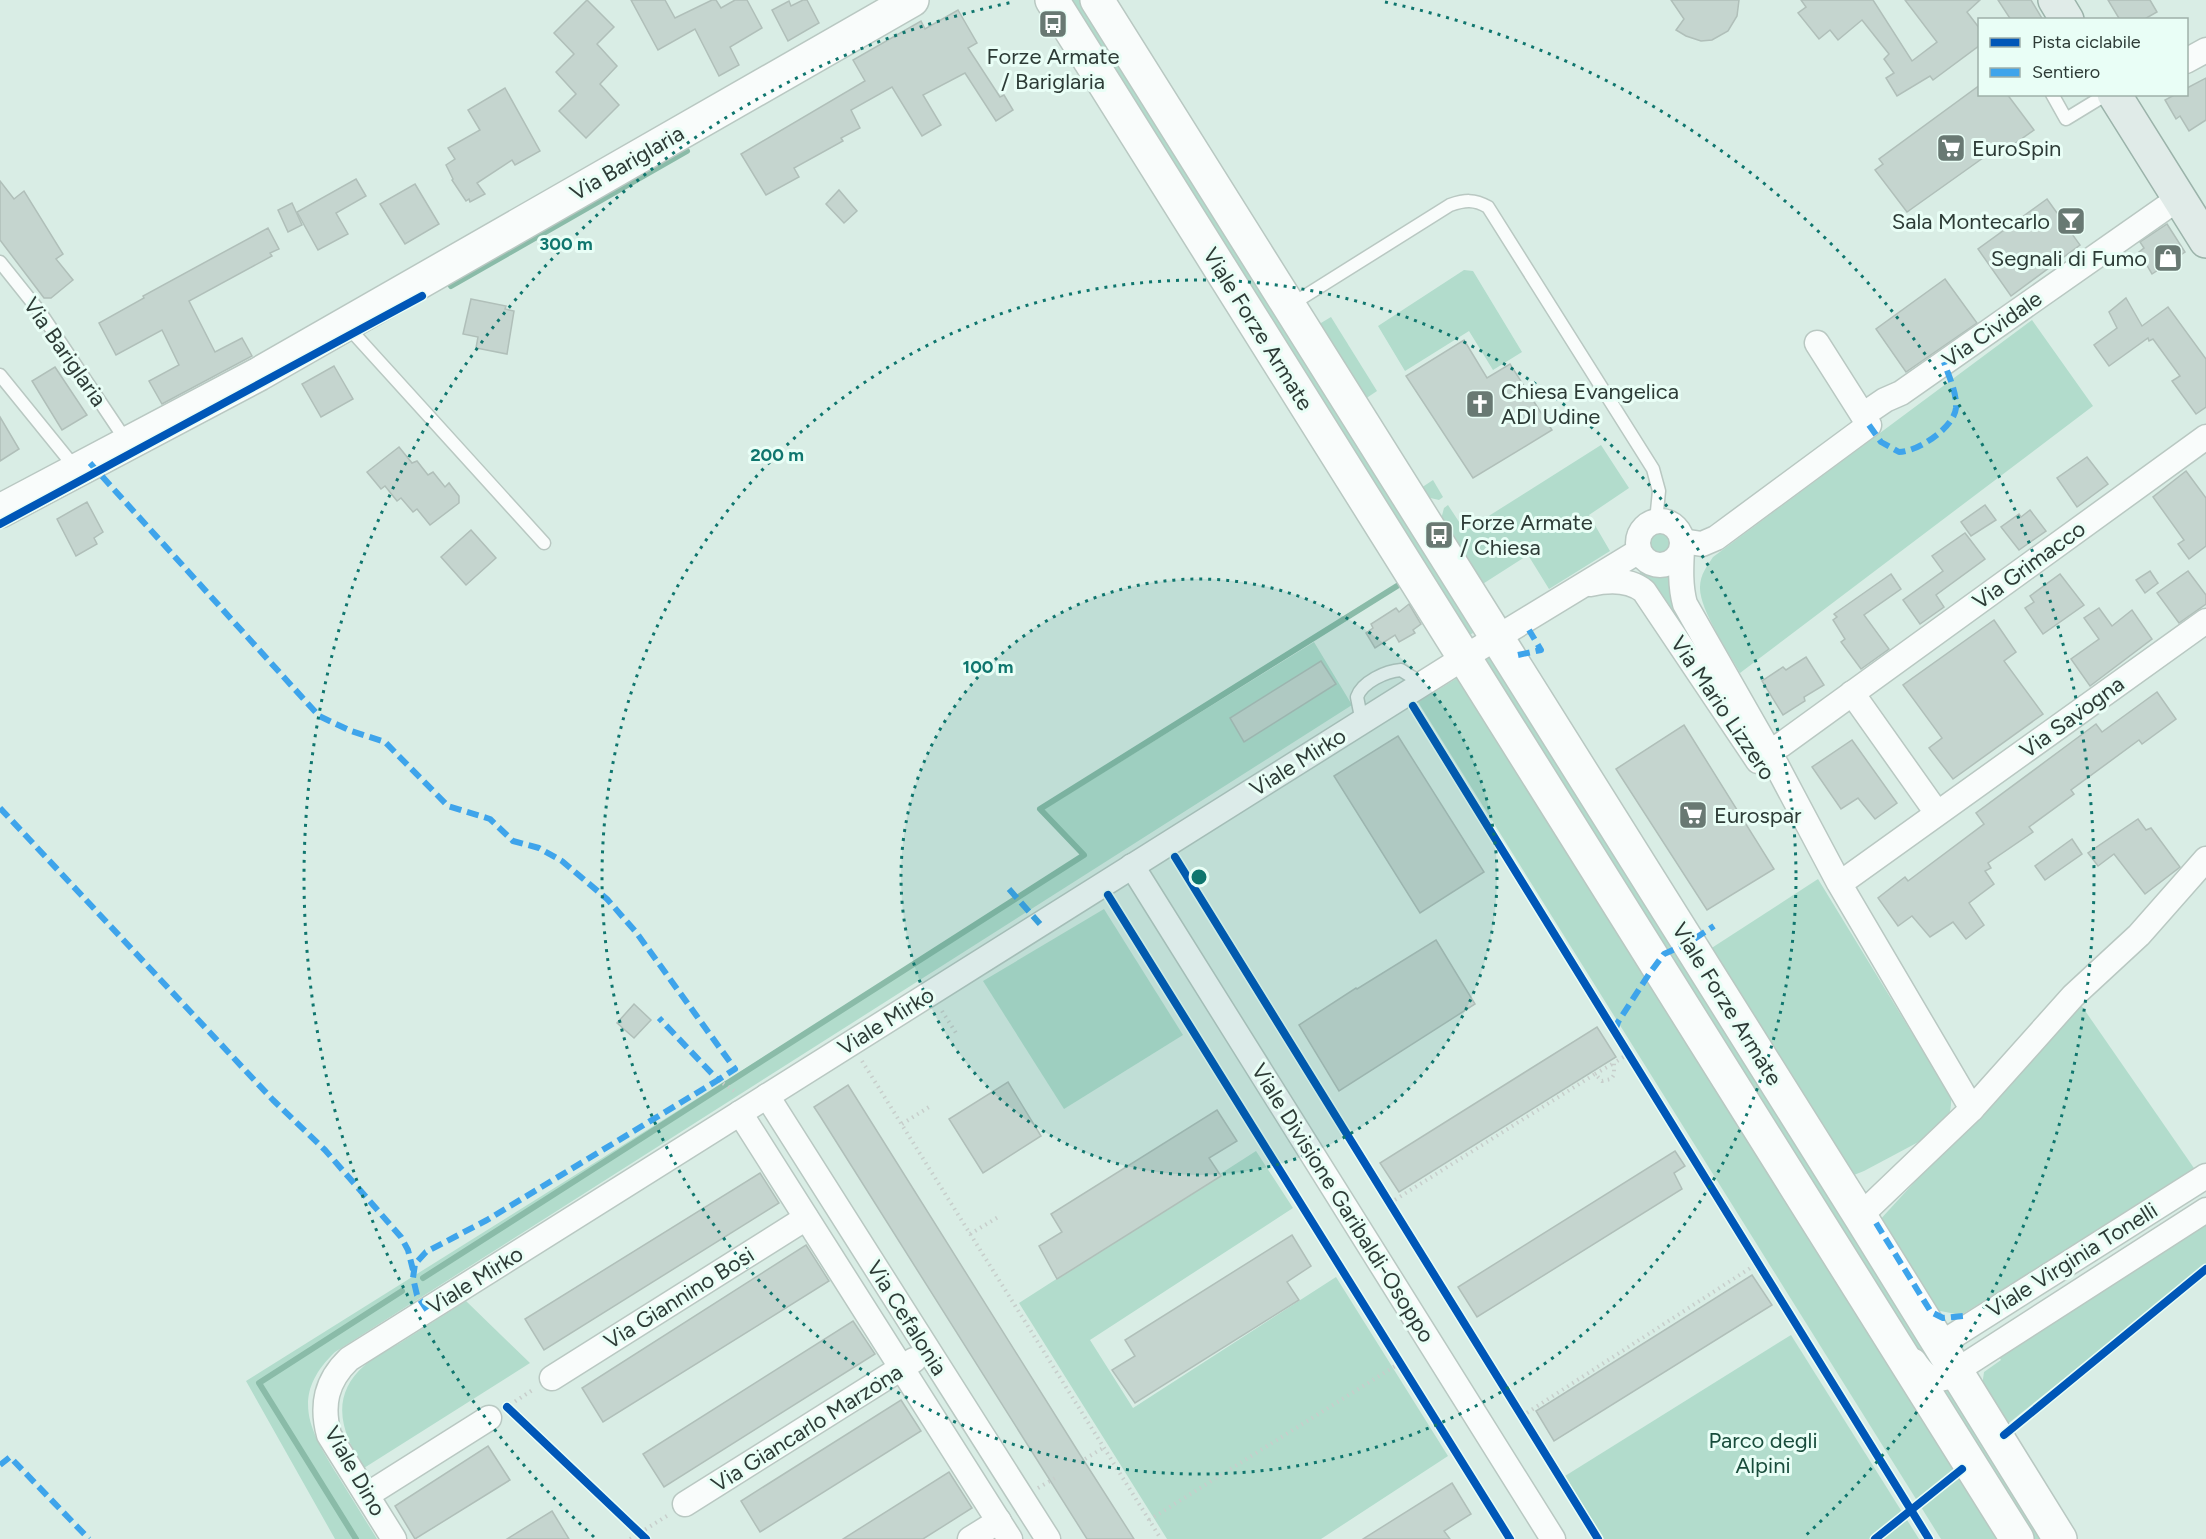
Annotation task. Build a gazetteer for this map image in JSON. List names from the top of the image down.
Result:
{
  "streets": {
    "street": [
      "Via Bariglaria",
      "Viale Forze Armate",
      "Via Cividale",
      "Via Grimacco",
      "Via Mario Lizzero",
      "Via Savogna",
      "Viale Mirko",
      "Viale Divisione Garibaldi-Osoppo",
      "Viale Virginia Tonelli",
      "Via Giannino Bosi",
      "Via Cefalonia",
      "Via Giancarlo Marzona",
      "Viale Dino"
    ]
  },
  "crossings": [
    ["Viale Forze Armate", "Via Mario Lizzero"],
    ["Viale Forze Armate", "Viale Mirko"],
    ["Viale Forze Armate", "Viale Virginia Tonelli"],
    ["Via Mario Lizzero", "Via Savogna"],
    ["Viale Mirko", "Viale Divisione Garibaldi-Osoppo"],
    ["Viale Mirko", "Via Cefalonia"],
    ["Viale Mirko", "Viale Dino"],
    ["Via Giannino Bosi", "Via Cefalonia"],
    ["Via Cefalonia", "Via Giancarlo Marzona"]
  ],
  "parks": ["Parco degli Alpini"],
  "places": {
    "bus stop": ["Forze Armate / Bariglaria", "Forze Armate / Chiesa"],
    "supermarket": ["EuroSpin", "Eurospar"],
    "bar": ["Sala Montecarlo"],
    "shop": ["Segnali di Fumo"],
    "church": ["Chiesa Evangelica ADI Udine"]
  },
  "legend": ["Pista ciclabile", "Sentiero"],
  "rings": ["300 m", "200 m", "100 m"]
}
